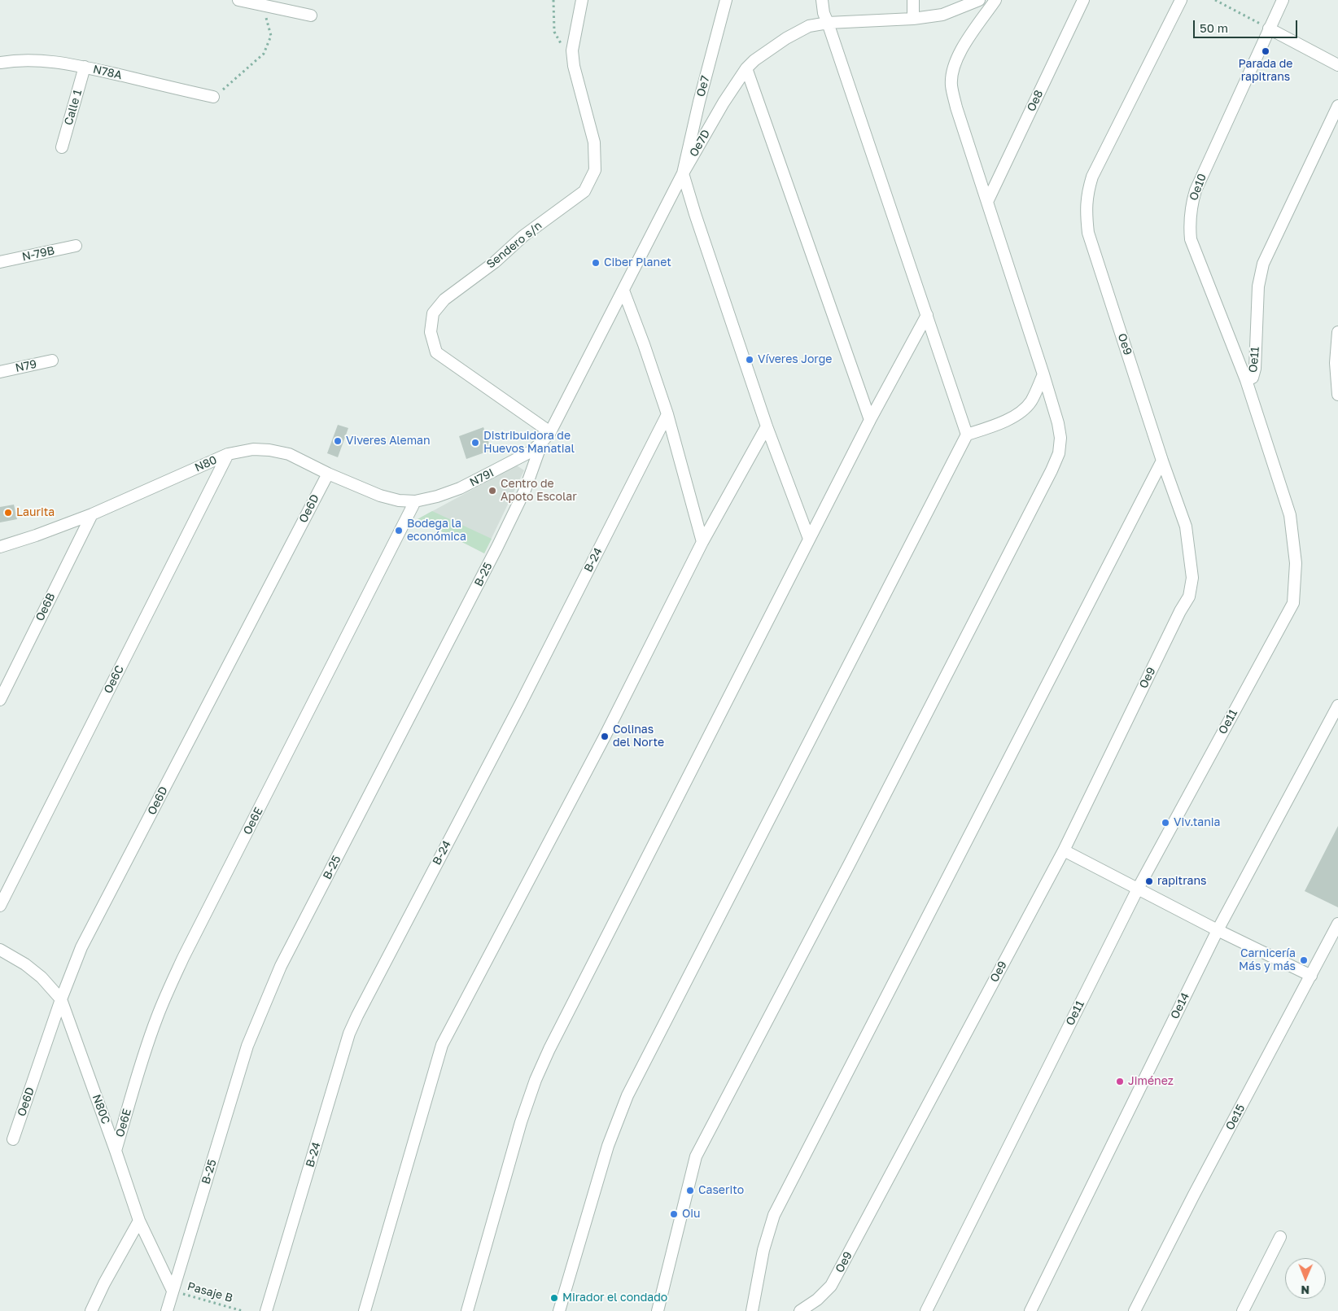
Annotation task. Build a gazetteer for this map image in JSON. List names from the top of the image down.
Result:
{
  "streets": {
    "street": [
      "N78A",
      "Oe7",
      "Oe8",
      "Calle 1",
      "Oe7D",
      "Oe10",
      "Sendero s/n",
      "N-79B",
      "Oe9",
      "Oe11",
      "N79",
      "N80",
      "N79I",
      "Oe6D",
      "B-24",
      "B-25",
      "Oe6B",
      "Oe6C",
      "Oe6E",
      "Oe14",
      "N80C",
      "Oe15"
    ],
    "path": ["Pasaje B"]
  },
  "crossings": [
    ["N78A", "Calle 1"],
    ["Oe7", "Oe7D"],
    ["Oe7D", "Sendero s/n"],
    ["Oe7D", "N79I"],
    ["Oe7D", "B-25"],
    ["Oe10", "Oe11"],
    ["N80", "N79I"],
    ["N80", "Oe6D"],
    ["N80", "Oe6B"],
    ["N80", "Oe6C"],
    ["N80", "Oe6E"],
    ["N79I", "B-25"],
    ["N79I", "Oe6E"],
    ["Oe6D", "N80C"],
    ["B-25", "N80C"],
    ["B-25", "Pasaje B"],
    ["Oe6E", "N80C"],
    ["N80C", "Pasaje B"]
  ],
  "places": [
    "Parada de rapitrans",
    "Ciber Planet",
    "Víveres Jorge",
    "Viveres Aleman",
    "Distribuidora de Huevos Manatial",
    "Centro de Apoto Escolar",
    "Laurita",
    "Bodega la económica",
    "Colinas del Norte",
    "Viv.tania",
    "rapitrans",
    "Carnicería Más y más",
    "Jiménez",
    "Caserito",
    "Oiu",
    "Mirador el condado"
  ],
  "scale_bar": "50 m",
  "north": "bottom"
}
